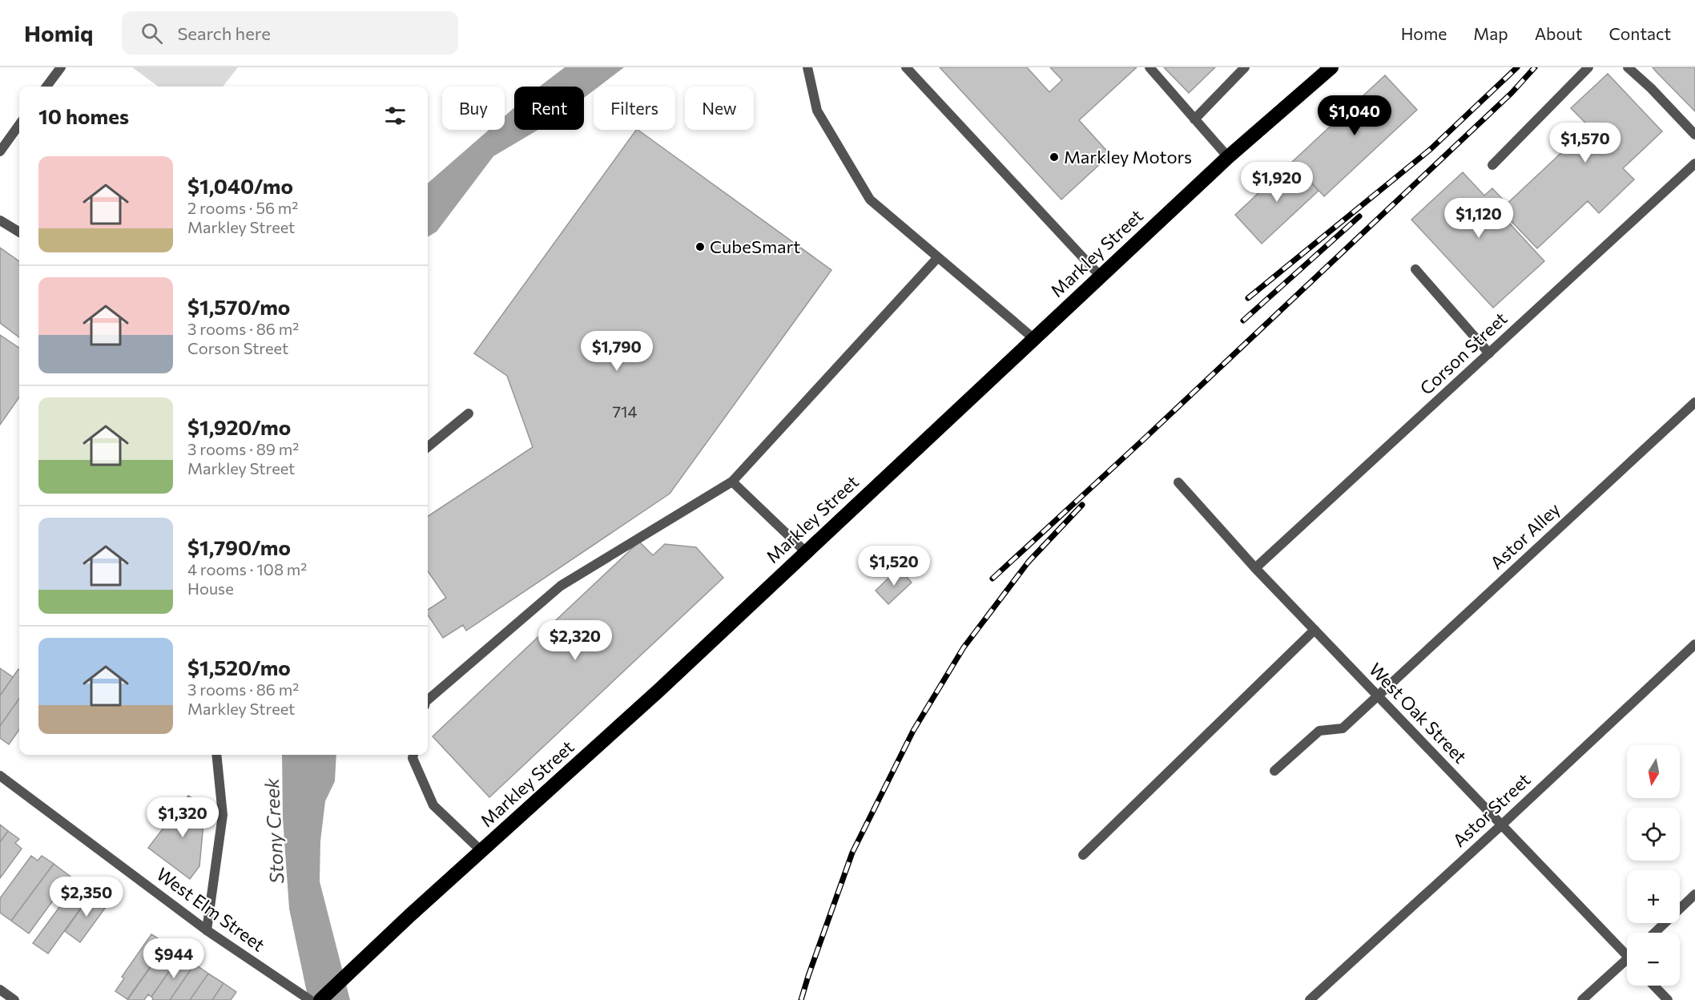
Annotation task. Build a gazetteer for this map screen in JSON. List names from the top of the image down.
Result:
{
  "streets": {
    "highway": ["Markley Street"],
    "street": [
      "Corson Street",
      "Astor Alley",
      "West Oak Street",
      "Astor Street",
      "West Elm Street"
    ]
  },
  "crossings": [
    ["Corson Street", "West Oak Street"],
    ["Astor Alley", "West Oak Street"],
    ["West Oak Street", "Astor Street"]
  ],
  "water": ["Stony Creek"],
  "places": ["Markley Motors", "CubeSmart"],
  "house_numbers": ["714"],
  "north": "bottom",
  "page": {
    "header": "Homiq",
    "search": "Search here",
    "nav": [
      "Home",
      "Map",
      "About",
      "Contact"
    ],
    "chip": [
      "Buy",
      "Rent",
      "Filters",
      "New"
    ],
    "heading": "10 homes",
    "price": [
      "$1,040",
      "$1,570",
      "$1,920",
      "$1,120",
      "$1,790",
      "$1,520",
      "$2,320",
      "$1,320",
      "$2,350",
      "$944"
    ],
    "list": [
      {
        "name": "$1,040/mo",
        "note": "2 rooms · 56 m² · Markley Street"
      },
      {
        "name": "$1,570/mo",
        "note": "3 rooms · 86 m² · Corson Street"
      },
      {
        "name": "$1,920/mo",
        "note": "3 rooms · 89 m² · Markley Street"
      },
      {
        "name": "$1,790/mo",
        "note": "4 rooms · 108 m² · House"
      },
      {
        "name": "$1,520/mo",
        "note": "3 rooms · 86 m² · Markley Street"
      }
    ],
    "map_buttons": ["+", "−"]
  }
}
